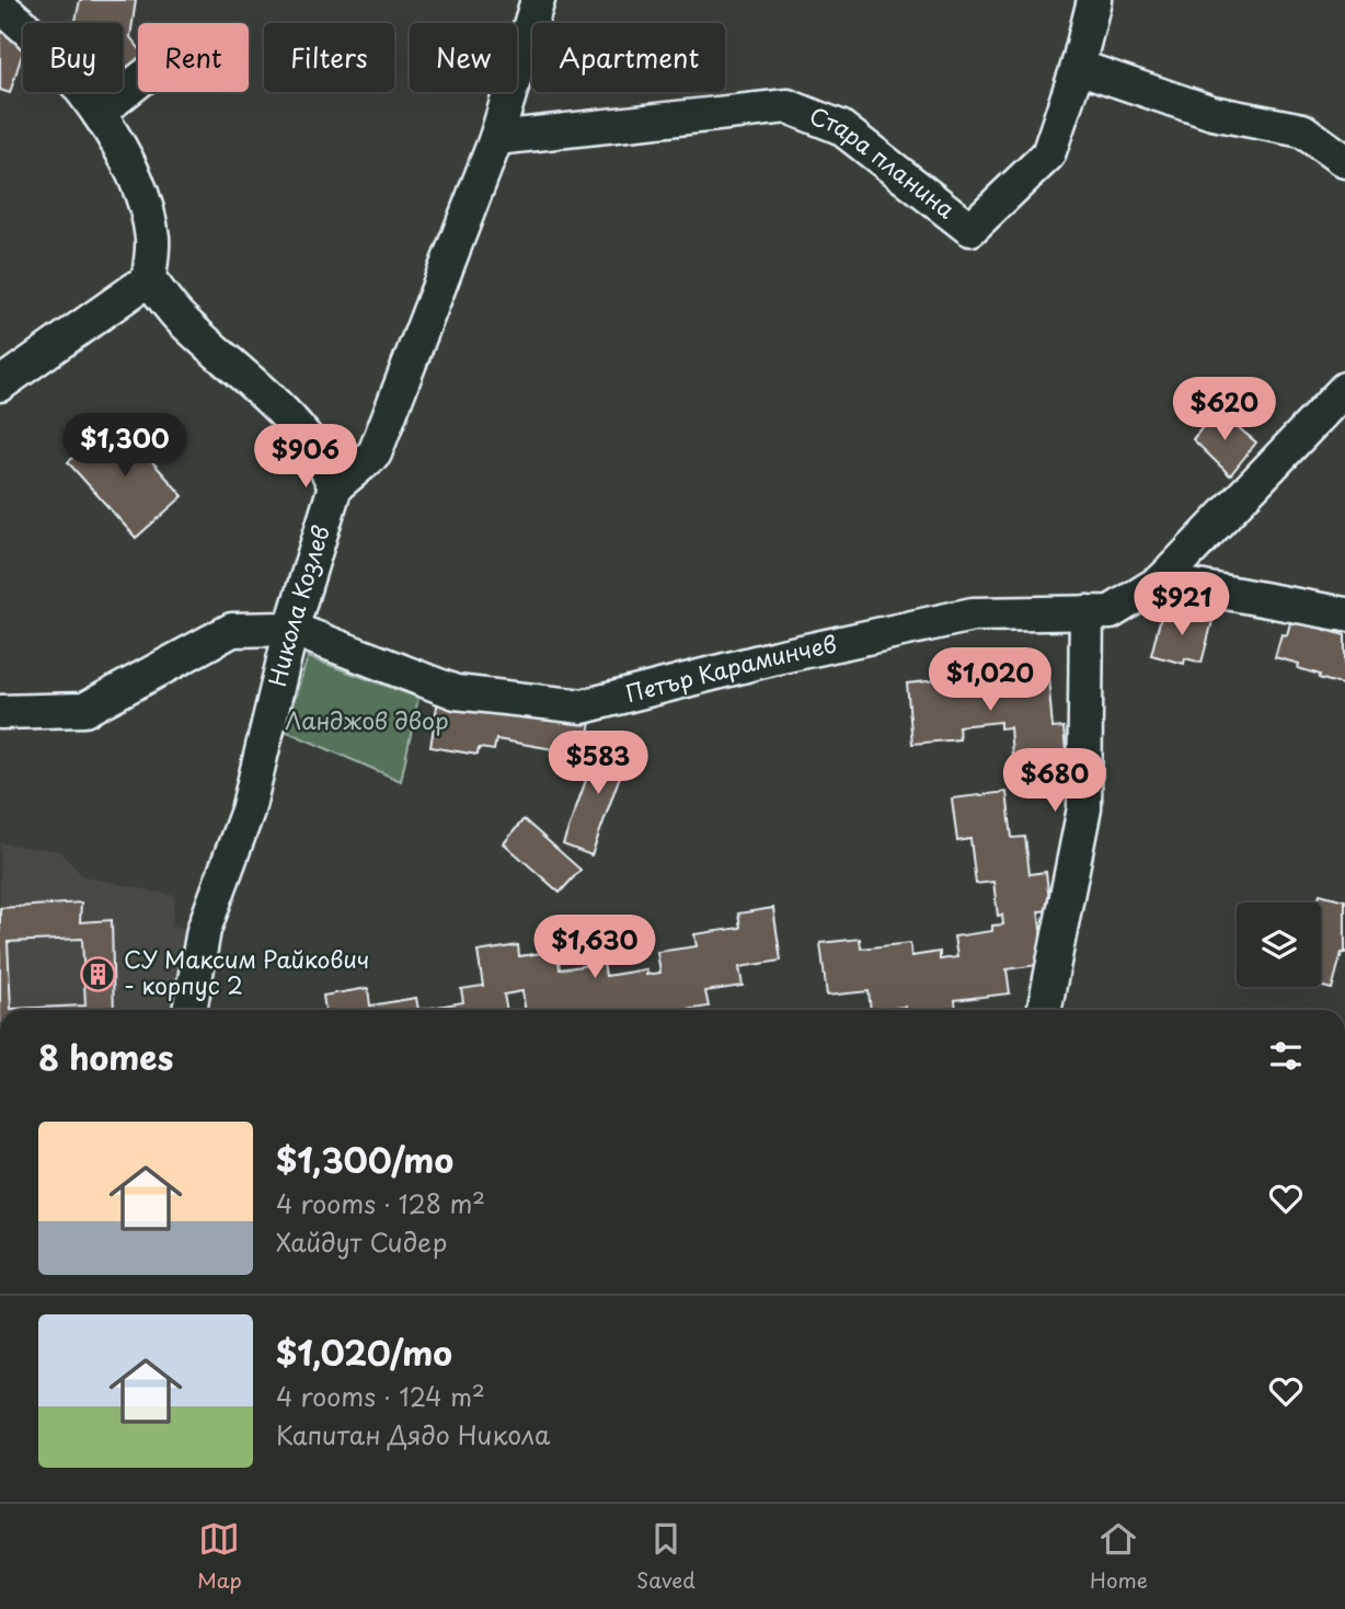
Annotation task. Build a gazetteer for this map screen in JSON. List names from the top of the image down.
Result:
{
  "streets": {
    "street": ["Стара планина", "Никола Козлев", "Петър Караминчев"]
  },
  "crossings": [
    ["Никола Козлев", "Петър Караминчев"]
  ],
  "parks": ["Ланджов двор"],
  "places": {
    "building": ["СУ Максим Райкович - корпус 2"]
  },
  "page": {
    "chip": [
      "Buy",
      "Rent",
      "Filters",
      "New",
      "Apartment"
    ],
    "price": [
      "$620",
      "$1,300",
      "$906",
      "$921",
      "$1,020",
      "$583",
      "$680",
      "$1,630"
    ],
    "heading": "8 homes",
    "list": [
      {
        "name": "$1,300/mo",
        "note": "4 rooms · 128 m² · Хайдут Сидер"
      },
      {
        "name": "$1,020/mo",
        "note": "4 rooms · 124 m² · Капитан Дядо Никола"
      }
    ],
    "tabs": ["Map", "Saved", "Home"]
  }
}
